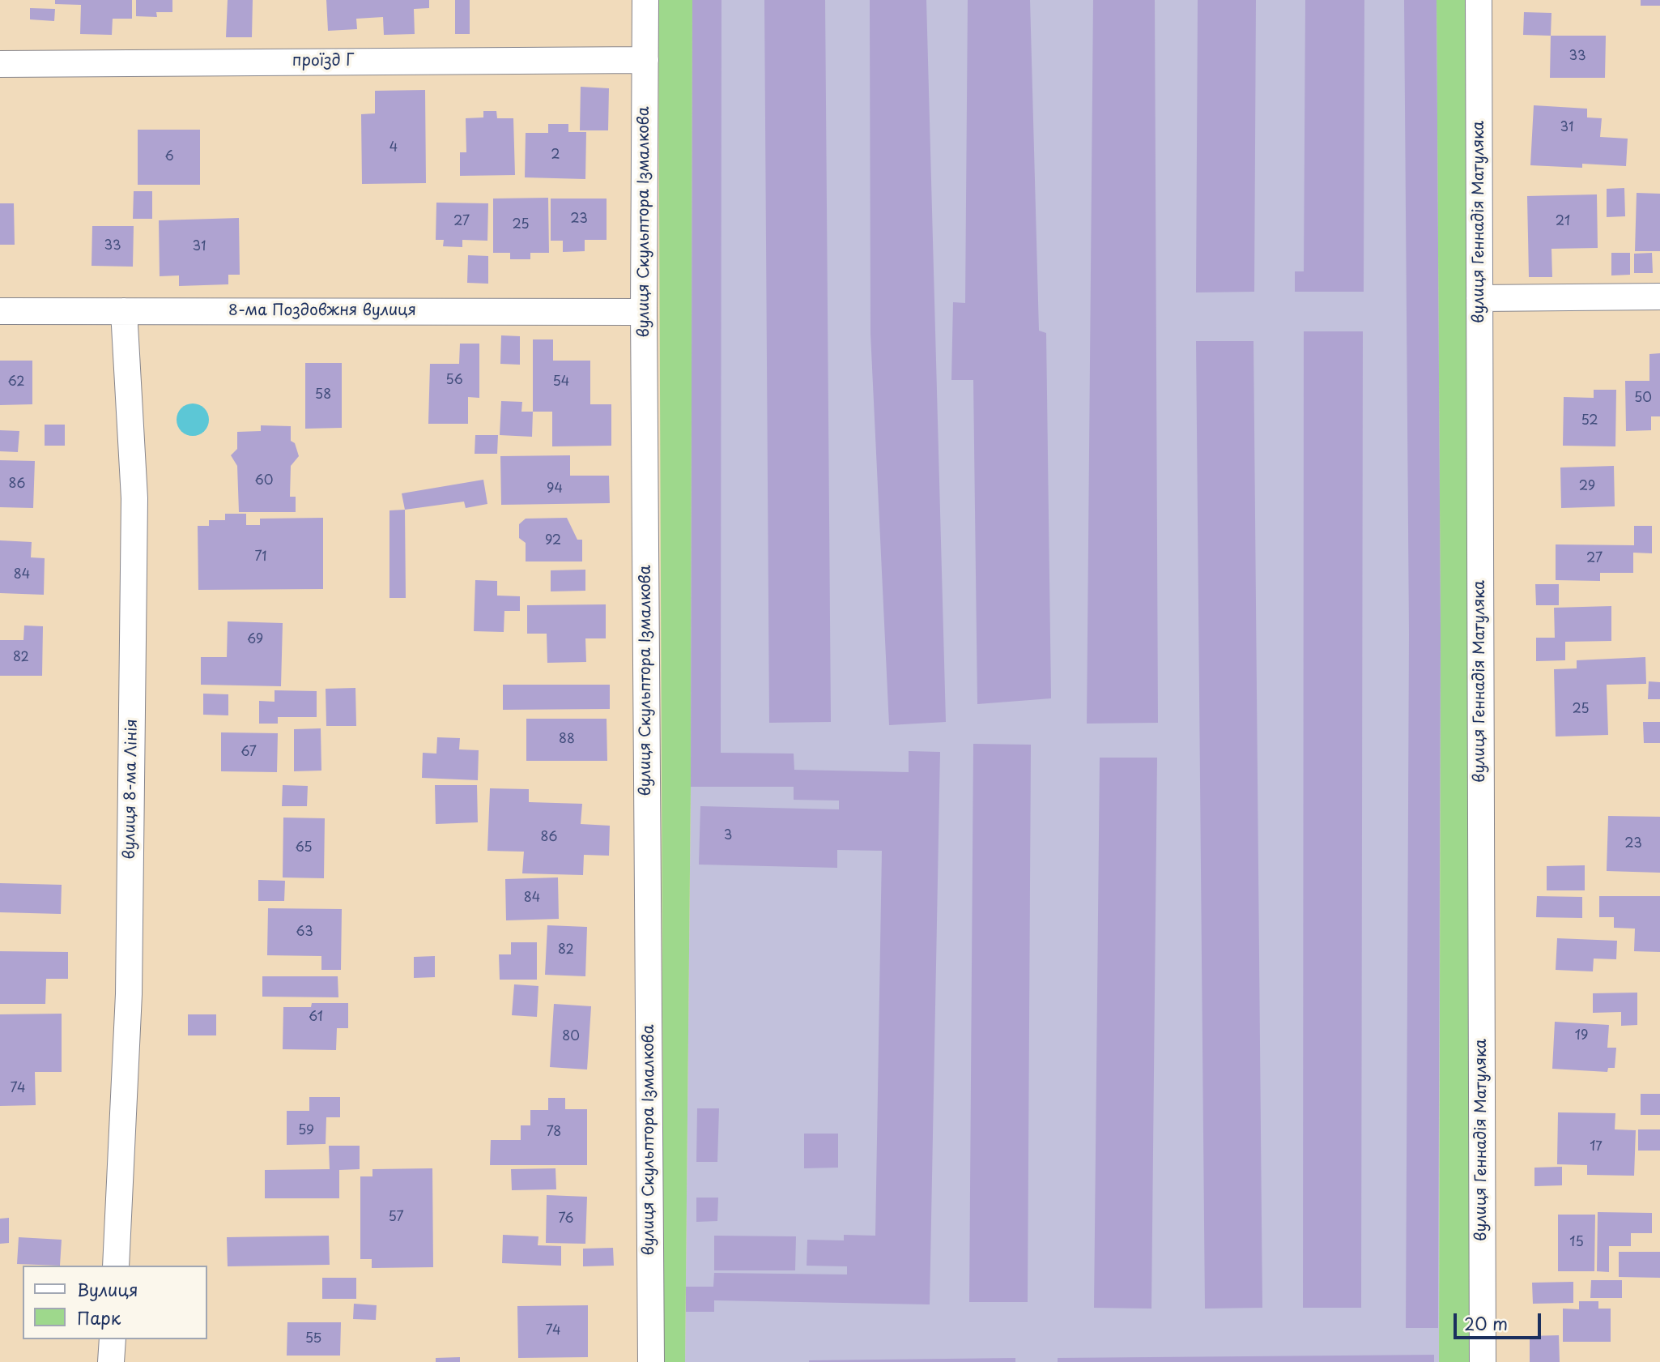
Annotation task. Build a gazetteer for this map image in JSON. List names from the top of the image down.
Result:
{
  "streets": {
    "street": [
      "проїзд Г",
      "вулиця Скульптора Ізмалкова",
      "вулиця Геннадія Матуляка",
      "8-ма Поздовжня вулиця",
      "вулиця 8-ма Лінія"
    ]
  },
  "crossings": [
    ["проїзд Г", "вулиця Скульптора Ізмалкова"],
    ["вулиця Скульптора Ізмалкова", "8-ма Поздовжня вулиця"],
    ["8-ма Поздовжня вулиця", "вулиця 8-ма Лінія"]
  ],
  "house_numbers": [
    "33",
    "31",
    "4",
    "2",
    "6",
    "23",
    "27",
    "21",
    "25",
    "33",
    "31",
    "56",
    "62",
    "54",
    "58",
    "50",
    "52",
    "60",
    "86",
    "29",
    "94",
    "92",
    "71",
    "27",
    "84",
    "69",
    "82",
    "25",
    "88",
    "67",
    "3",
    "86",
    "23",
    "65",
    "84",
    "63",
    "82",
    "61",
    "19",
    "80",
    "74",
    "59",
    "78",
    "17",
    "57",
    "76",
    "15",
    "74",
    "55"
  ],
  "legend": ["Вулиця", "Парк"],
  "scale_bar": "20 m"
}
